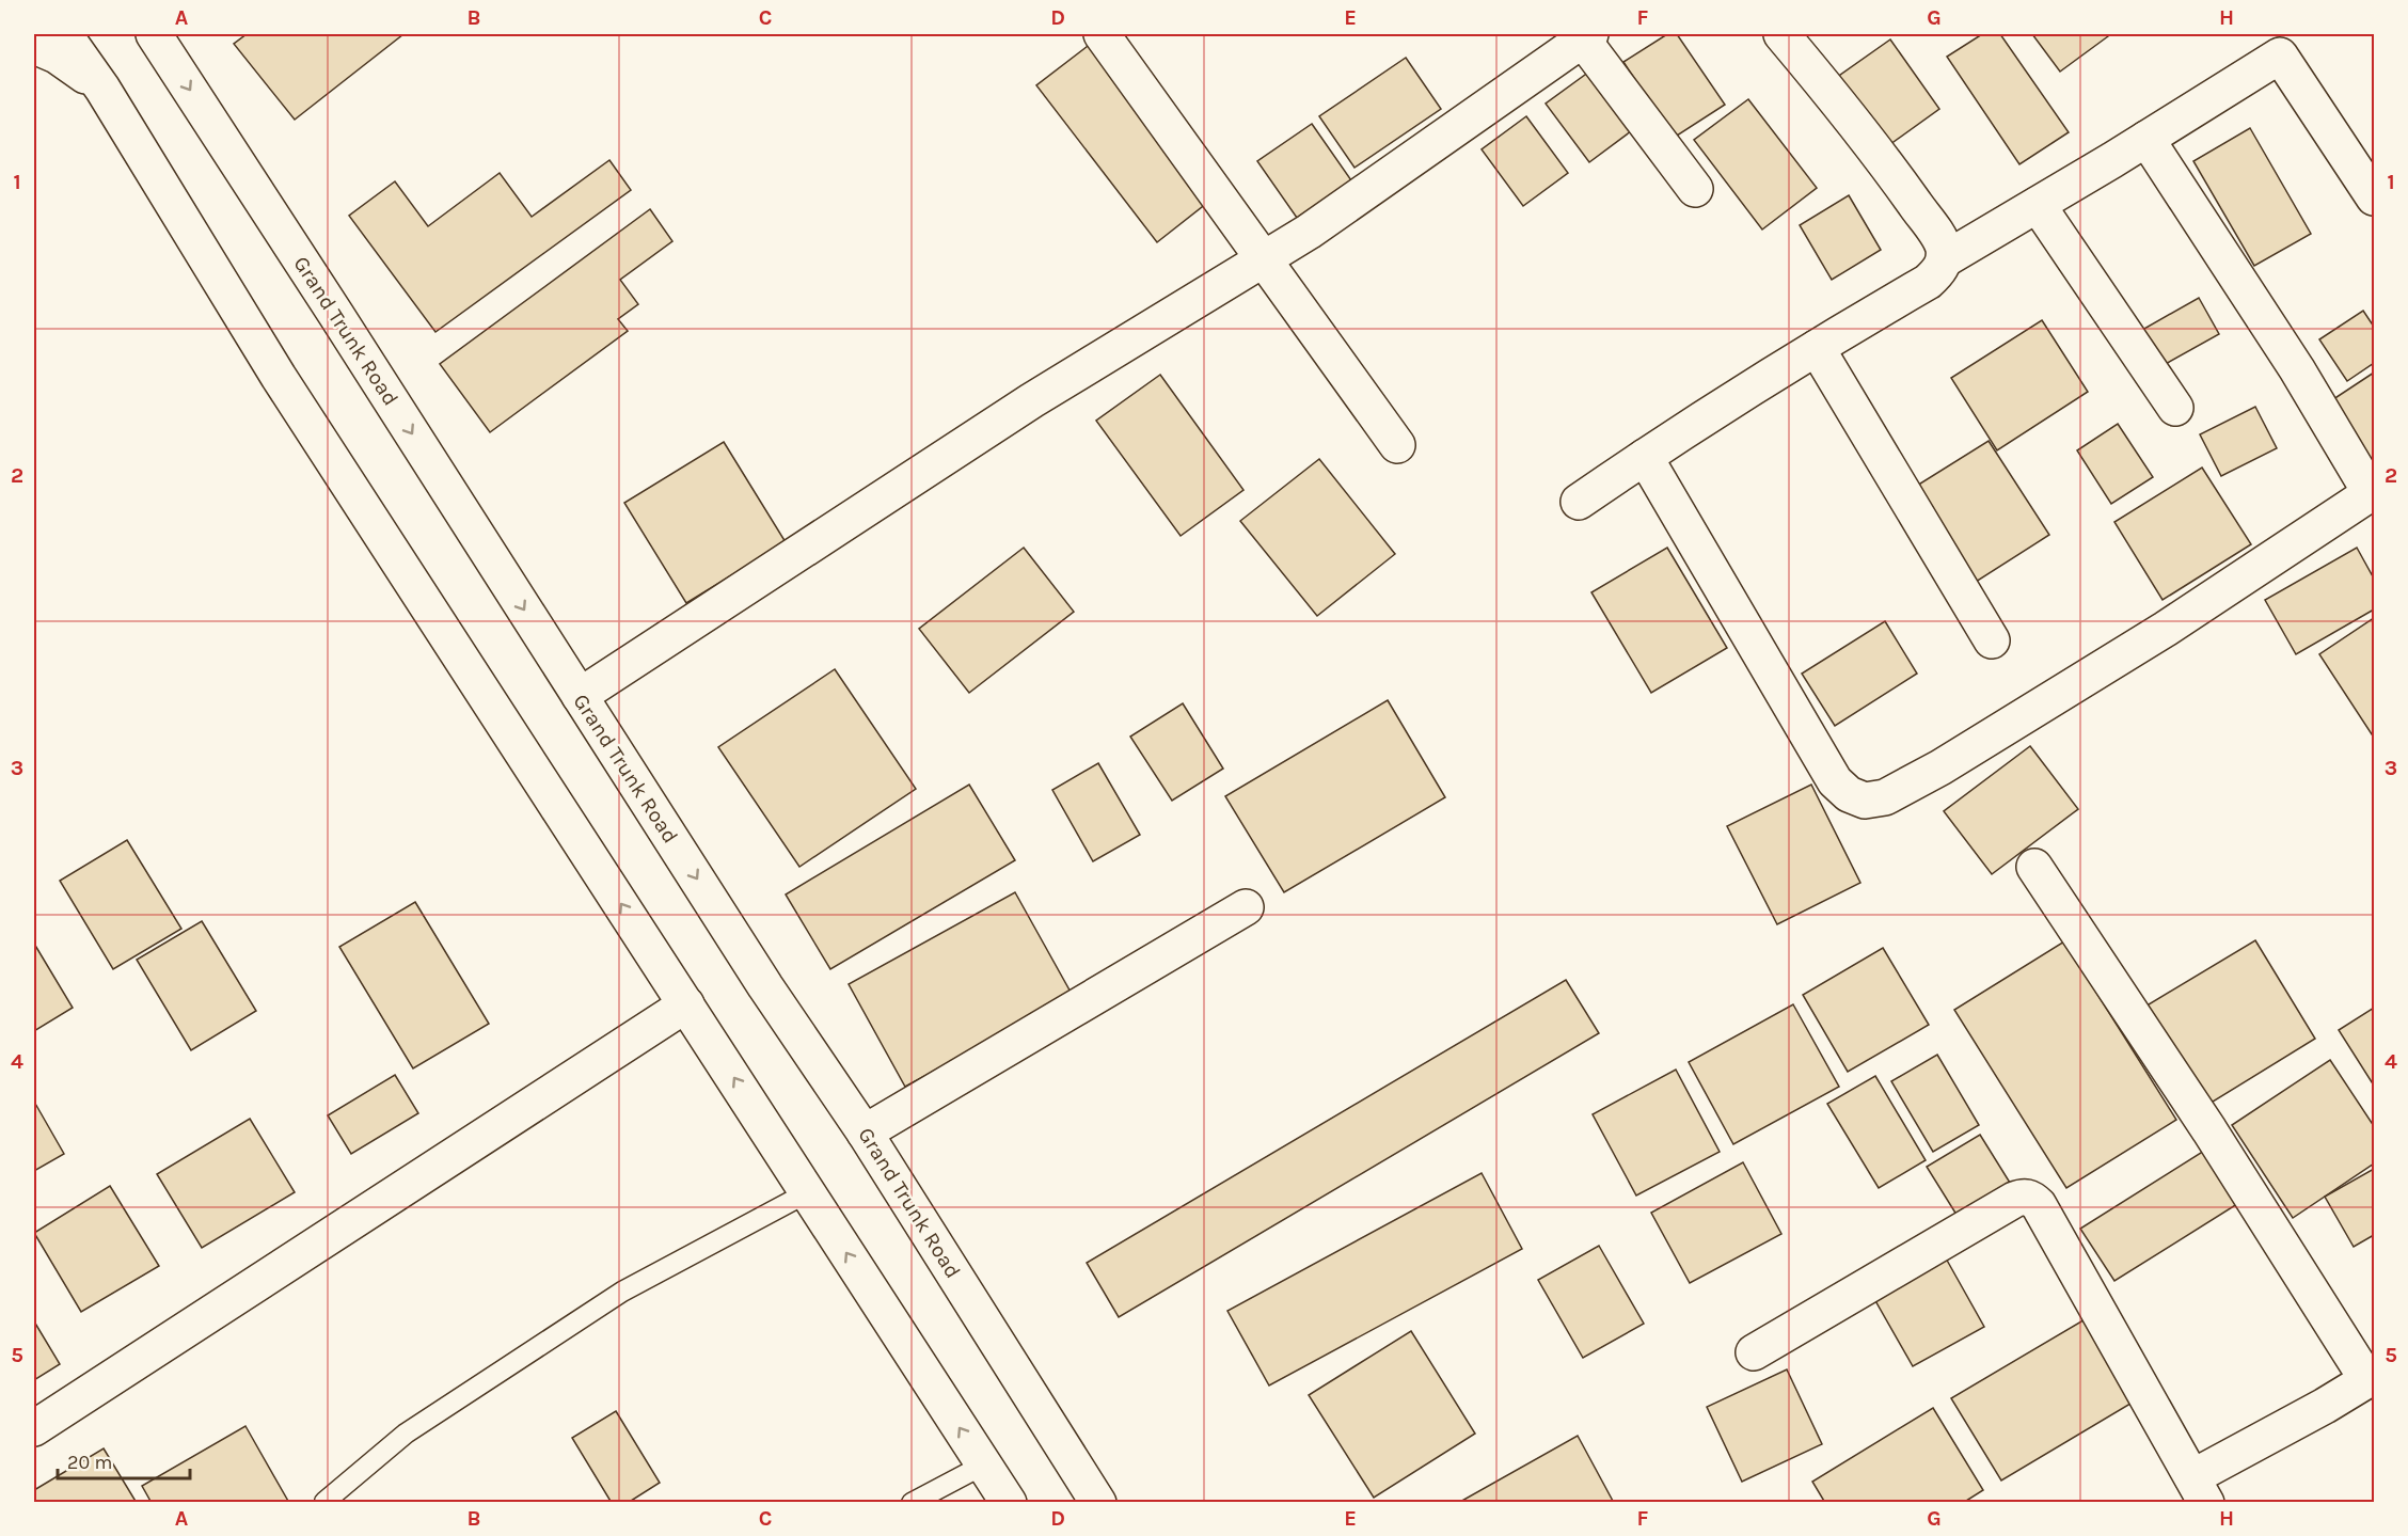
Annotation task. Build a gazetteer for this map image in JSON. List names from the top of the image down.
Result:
{
  "streets": {
    "main road": ["Grand Trunk Road"]
  },
  "scale_bar": "20 m",
  "grid": {
    "columns": [
      "A",
      "B",
      "C",
      "D",
      "E",
      "F",
      "G",
      "H"
    ],
    "rows": [
      "1",
      "2",
      "3",
      "4",
      "5"
    ]
  }
}
